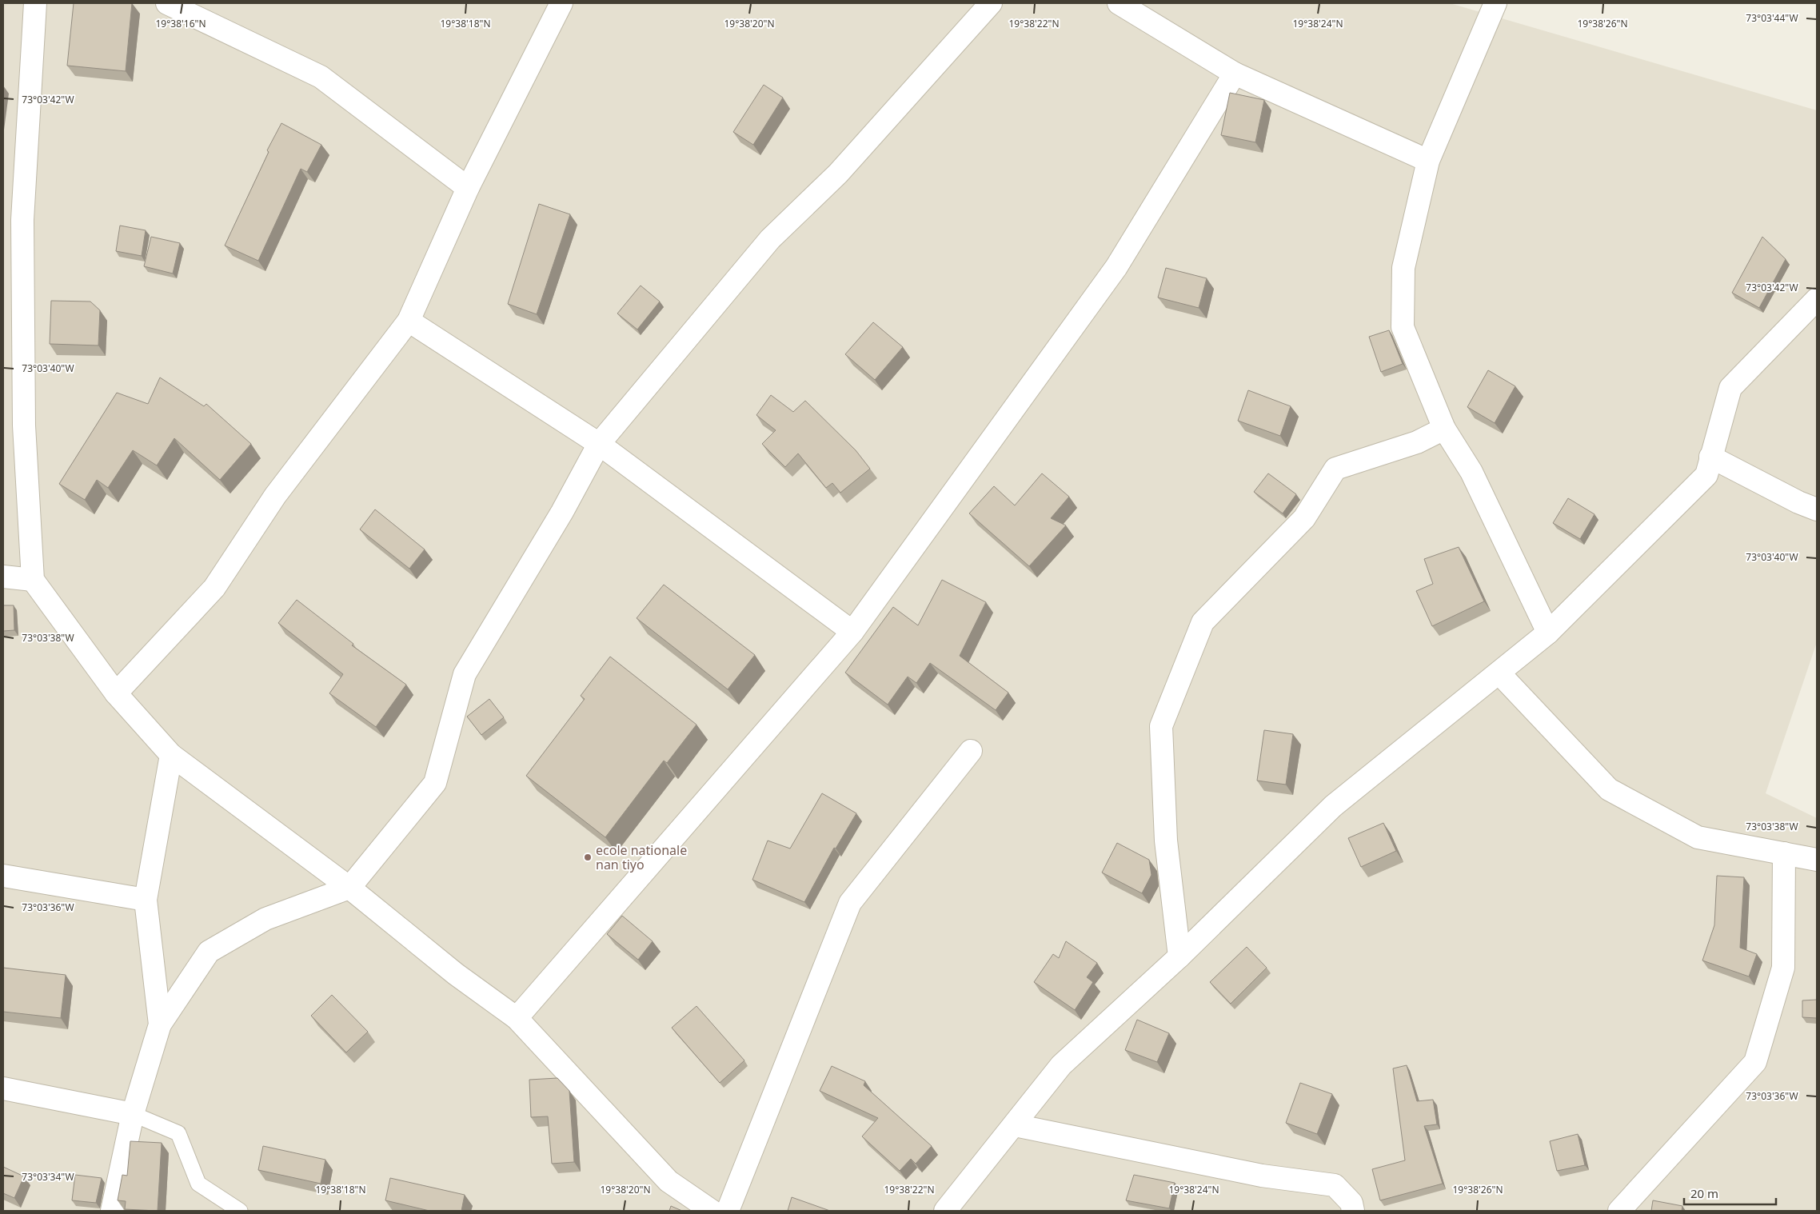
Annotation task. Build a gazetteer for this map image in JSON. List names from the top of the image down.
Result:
{
  "places": ["ecole nationale nan tiyo"],
  "scale_bar": "20 m",
  "coordinates": [
    "73°03'44\"W",
    "19°38'16\"N",
    "19°38'18\"N",
    "19°38'20\"N",
    "19°38'22\"N",
    "19°38'24\"N",
    "19°38'26\"N",
    "73°03'42\"W",
    "73°03'40\"W",
    "73°03'38\"W",
    "73°03'36\"W",
    "73°03'34\"W"
  ]
}
